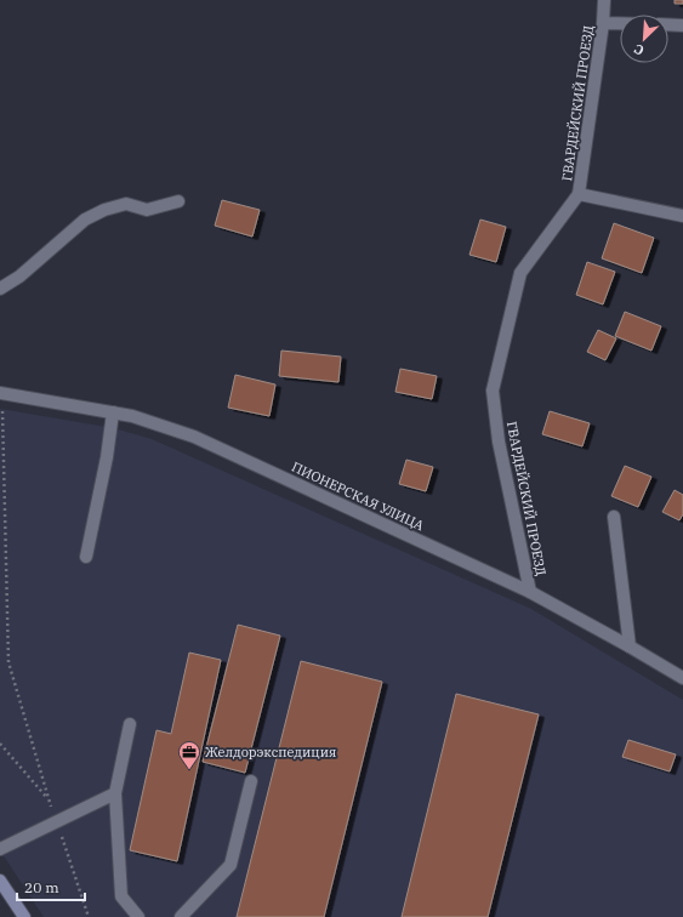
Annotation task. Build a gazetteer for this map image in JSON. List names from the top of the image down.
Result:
{
  "streets": {
    "street": ["ГВАРДЕЙСКИЙ ПРОЕЗД", "ПИОНЕРСКАЯ УЛИЦА"]
  },
  "crossings": [
    ["ГВАРДЕЙСКИЙ ПРОЕЗД", "ПИОНЕРСКАЯ УЛИЦА"]
  ],
  "places": {
    "office": ["Желдорэкспедиция"]
  },
  "scale_bar": "20 m",
  "north": "bottom left"
}
